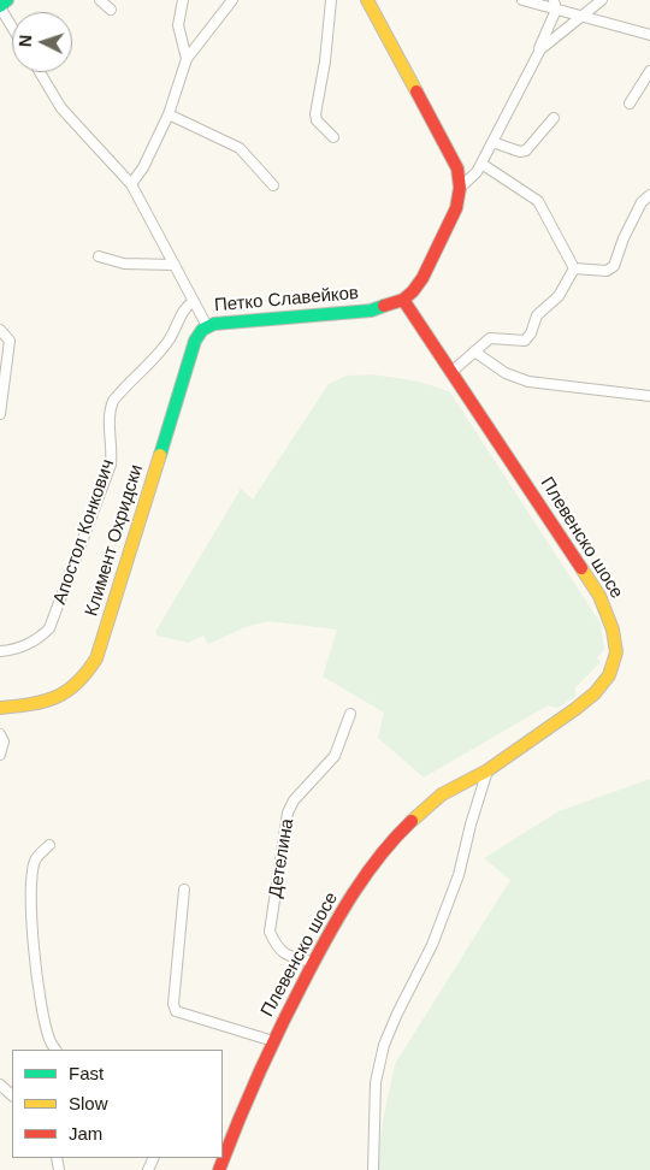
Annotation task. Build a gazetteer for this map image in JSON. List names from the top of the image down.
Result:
{
  "streets": {
    "street": [
      "Петко Славейков",
      "Апостол Конкович",
      "Плевенско шосе",
      "Климент Охридски",
      "Детелина"
    ]
  },
  "crossings": [
    ["Петко Славейков", "Плевенско шосе"],
    ["Петко Славейков", "Климент Охридски"],
    ["Плевенско шосе", "Детелина"]
  ],
  "legend": ["Fast", "Slow", "Jam"],
  "north": "left"
}
